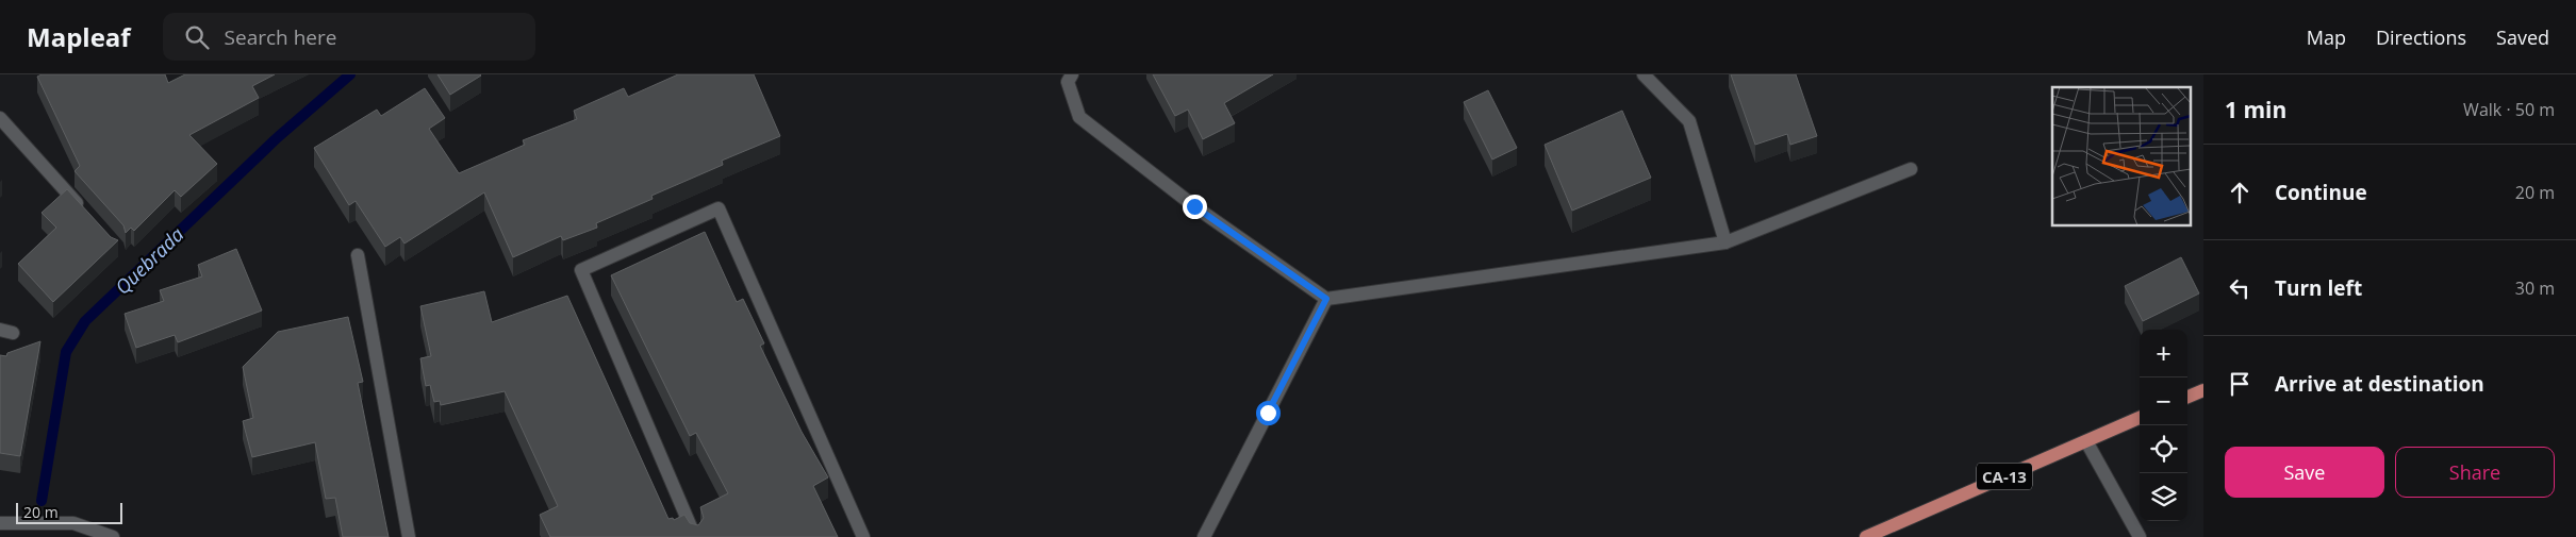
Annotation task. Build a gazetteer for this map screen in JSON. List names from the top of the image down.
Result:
{
  "streets": {
    "main road": ["CA-13"]
  },
  "water": ["Quebrada"],
  "scale_bar": "20 m",
  "page": {
    "header": "Mapleaf",
    "search": "Search here",
    "nav": ["Map", "Directions", "Saved"],
    "heading": ["1 min", "Walk · 50 m"],
    "list": [
      ["Continue", "20 m"],
      ["Turn left", "30 m"],
      "Arrive at destination"
    ],
    "map_buttons": ["+", "−"],
    "buttons": ["Save", "Share"],
    "scale": "20 m"
  }
}
